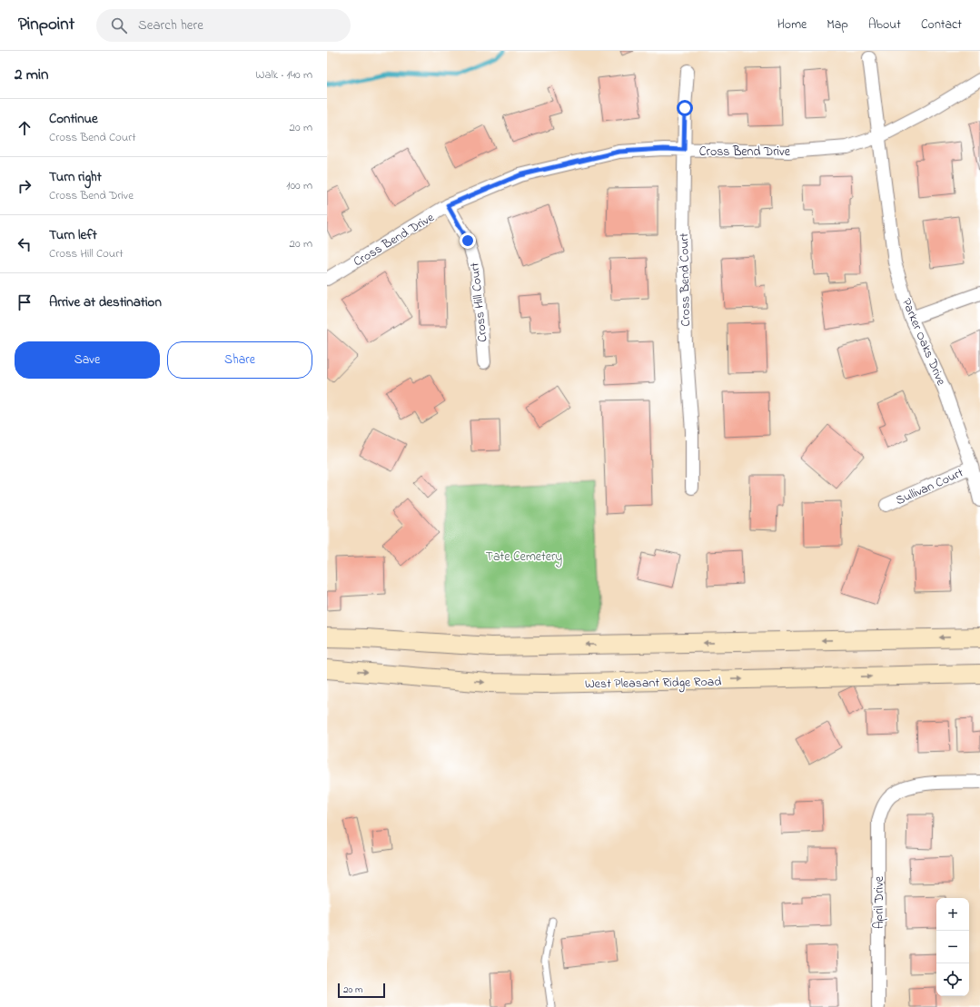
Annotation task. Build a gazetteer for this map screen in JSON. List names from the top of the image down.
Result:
{
  "streets": {
    "main road": ["West Pleasant Ridge Road"],
    "street": [
      "Cross Bend Drive",
      "Cross Bend Court",
      "Cross Hill Court",
      "Parker Oaks Drive",
      "Sullivan Court",
      "April Drive"
    ]
  },
  "crossings": [
    ["Cross Bend Drive", "Cross Bend Court"],
    ["Cross Bend Drive", "Cross Hill Court"],
    ["Cross Bend Drive", "Parker Oaks Drive"],
    ["Parker Oaks Drive", "Sullivan Court"]
  ],
  "parks": ["Tate Cemetery"],
  "scale_bar": "20 m",
  "page": {
    "header": "Pinpoint",
    "search": "Search here",
    "nav": [
      "Home",
      "Map",
      "About",
      "Contact"
    ],
    "heading": ["2 min", "Walk · 140 m"],
    "list": [
      ["Continue", "Cross Bend Court", "20 m"],
      ["Turn right", "Cross Bend Drive", "100 m"],
      ["Turn left", "Cross Hill Court", "20 m"],
      "Arrive at destination"
    ],
    "buttons": ["Save", "Share"],
    "map_buttons": ["+", "−"],
    "scale": "20 m"
  }
}
